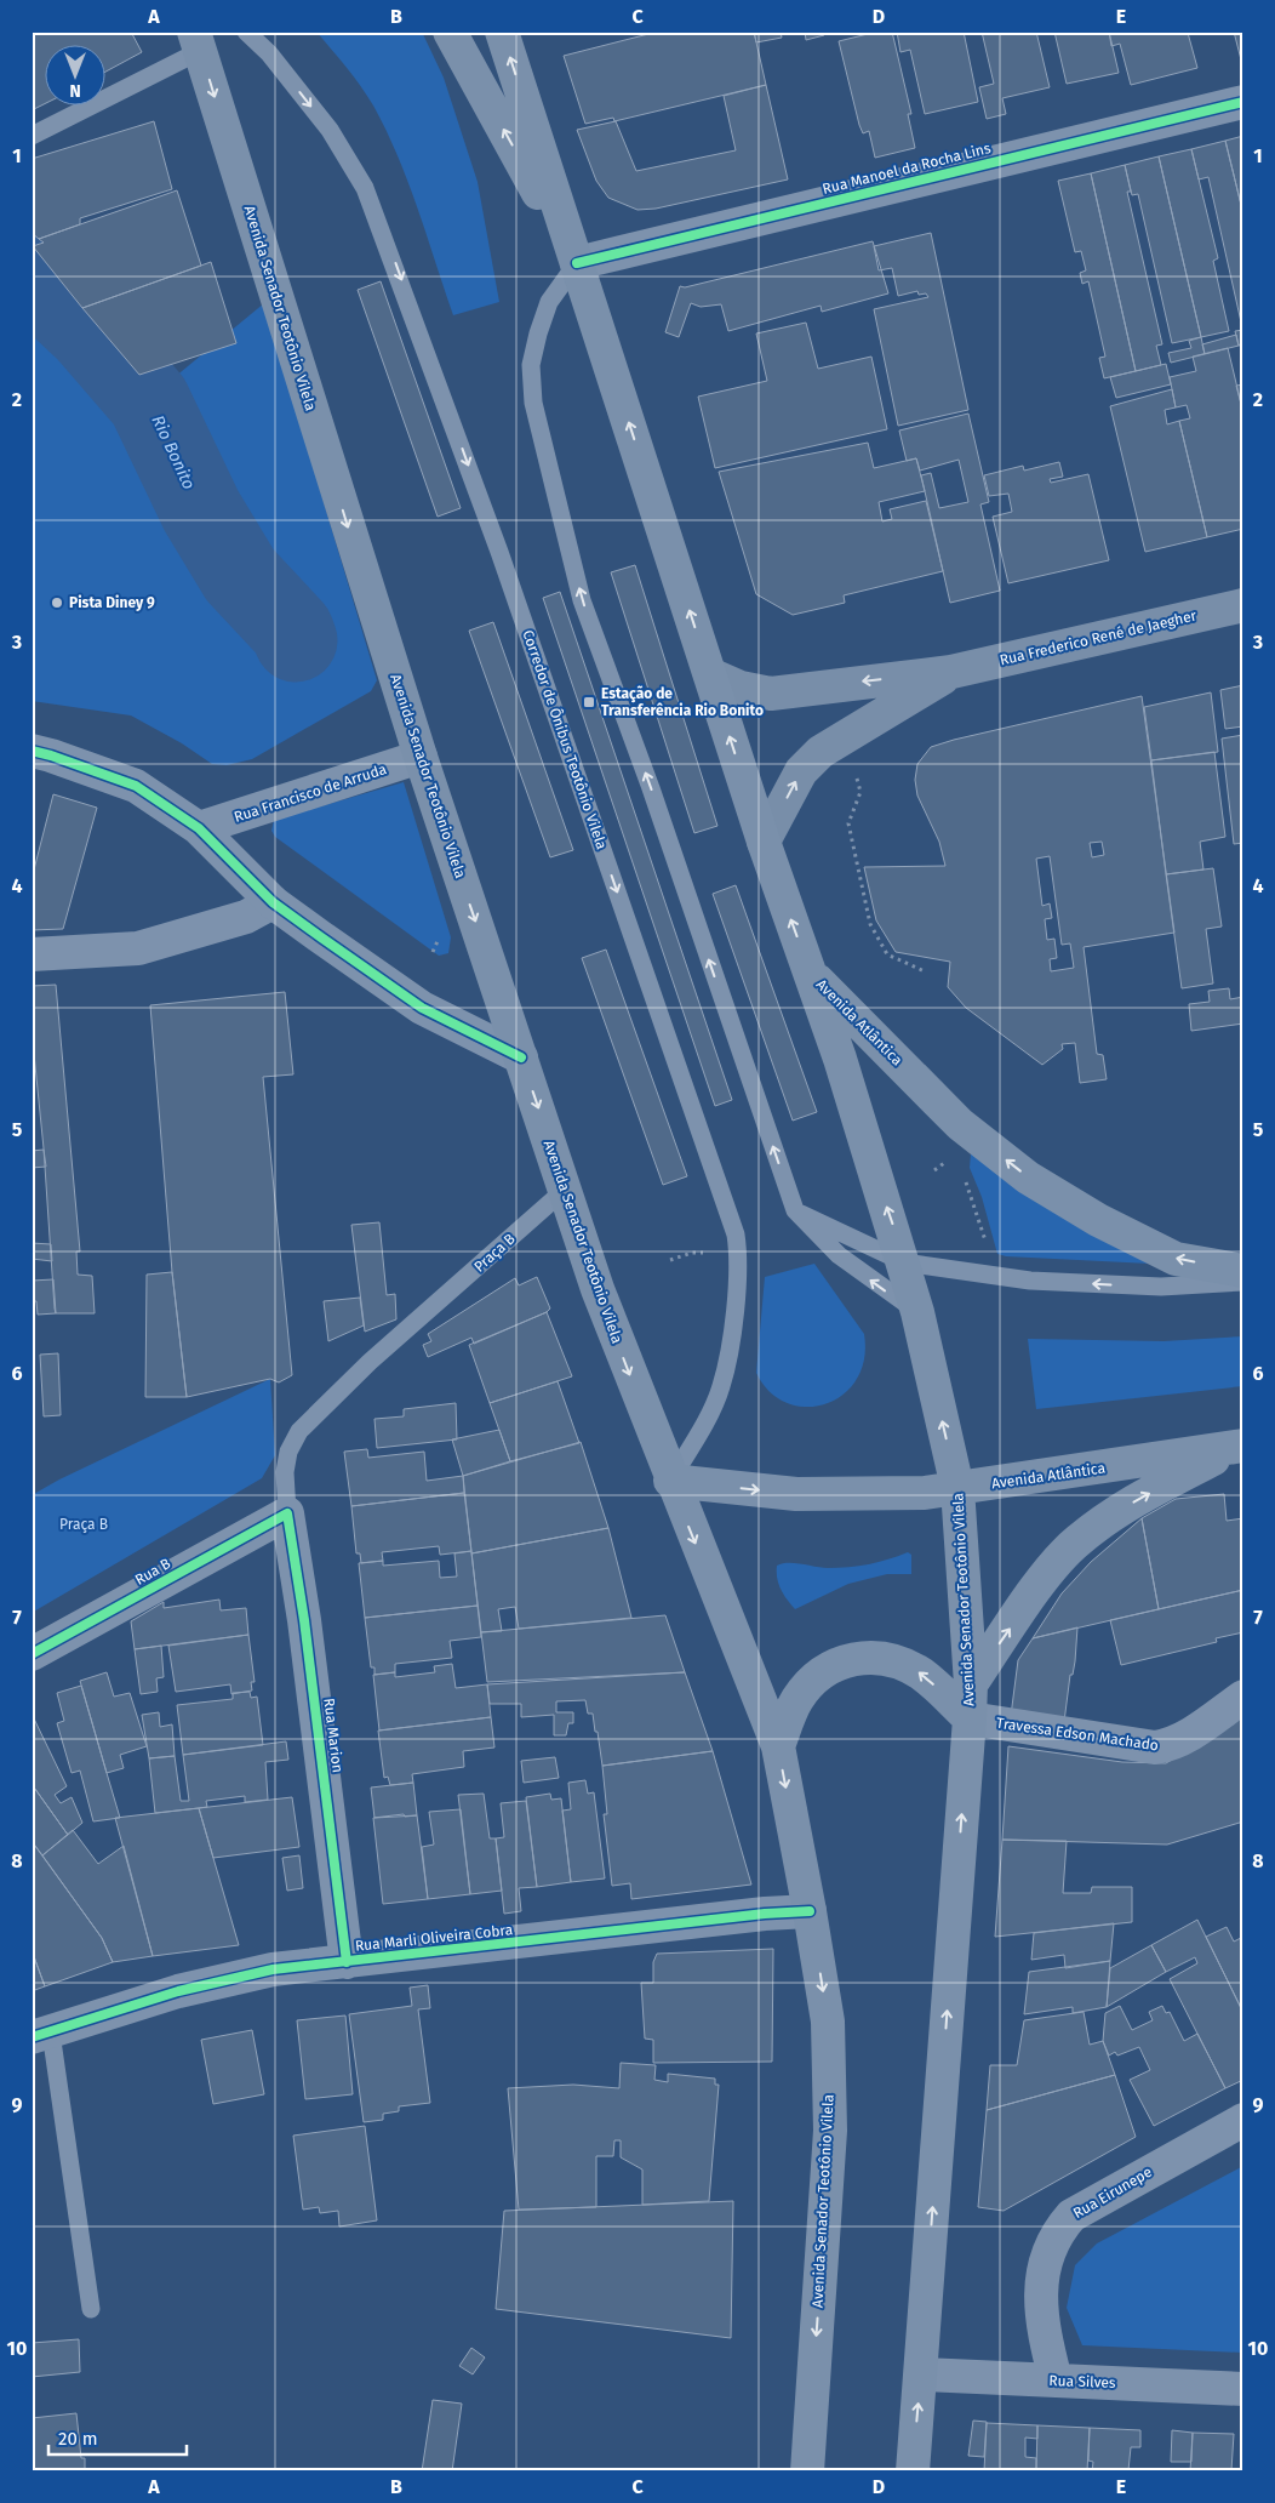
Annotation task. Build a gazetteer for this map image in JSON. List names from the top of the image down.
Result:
{
  "streets": {
    "main road": ["Avenida Senador Teotônio Vilela", "Rua Frederico René de Jaegher", "Avenida Atlântica"],
    "street": [
      "Rua Manoel da Rocha Lins",
      "Rua Francisco de Arruda",
      "Rua B",
      "Travessa Edson Machado",
      "Rua Marion",
      "Rua Marli Oliveira Cobra",
      "Rua Eirunepe",
      "Rua Silves"
    ],
    "lane": ["Corredor de Ônibus Teotônio Vilela", "Praça B"]
  },
  "crossings": [
    ["Rua Manoel da Rocha Lins", "Avenida Senador Teotônio Vilela"],
    ["Avenida Senador Teotônio Vilela", "Rua Frederico René de Jaegher"],
    ["Avenida Senador Teotônio Vilela", "Corredor de Ônibus Teotônio Vilela"],
    ["Avenida Senador Teotônio Vilela", "Rua Francisco de Arruda"],
    ["Avenida Senador Teotônio Vilela", "Avenida Atlântica"],
    ["Avenida Senador Teotônio Vilela", "Praça B"],
    ["Avenida Senador Teotônio Vilela", "Travessa Edson Machado"],
    ["Avenida Senador Teotônio Vilela", "Rua Marli Oliveira Cobra"],
    ["Avenida Senador Teotônio Vilela", "Rua Silves"],
    ["Corredor de Ônibus Teotônio Vilela", "Avenida Atlântica"],
    ["Praça B", "Rua B"],
    ["Praça B", "Rua Marion"],
    ["Rua B", "Rua Marion"],
    ["Rua Marion", "Rua Marli Oliveira Cobra"],
    ["Rua Eirunepe", "Rua Silves"]
  ],
  "water": ["Rio Bonito"],
  "parks": ["Praça B"],
  "places": {
    "other": ["Pista Diney 9"],
    "transit": ["Estação de Transferência Rio Bonito"]
  },
  "scale_bar": "20 m",
  "north": "bottom",
  "grid": {
    "columns": [
      "A",
      "B",
      "C",
      "D",
      "E"
    ],
    "rows": [
      "1",
      "2",
      "3",
      "4",
      "5",
      "6",
      "7",
      "8",
      "9",
      "10"
    ]
  }
}
